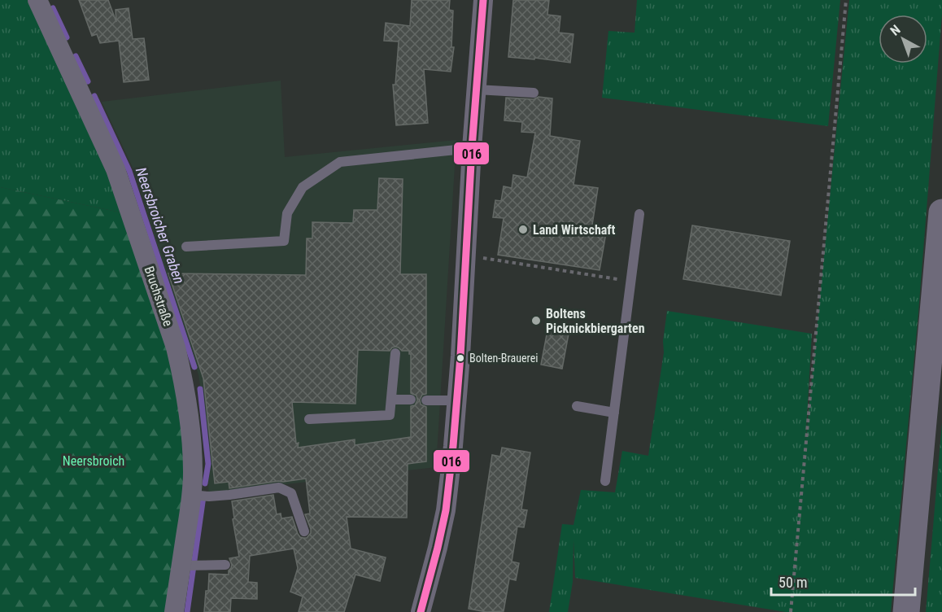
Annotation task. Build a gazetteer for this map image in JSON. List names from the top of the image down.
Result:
{
  "streets": {
    "street": ["Bruchstraße"]
  },
  "water": ["Neersbroicher Graben"],
  "parks": ["Neersbroich"],
  "places": ["Land Wirtschaft", "Boltens Picknickbiergarten", "Bolten-Brauerei"],
  "lines": ["transit line 016"],
  "scale_bar": "50 m",
  "north": "top left"
}
